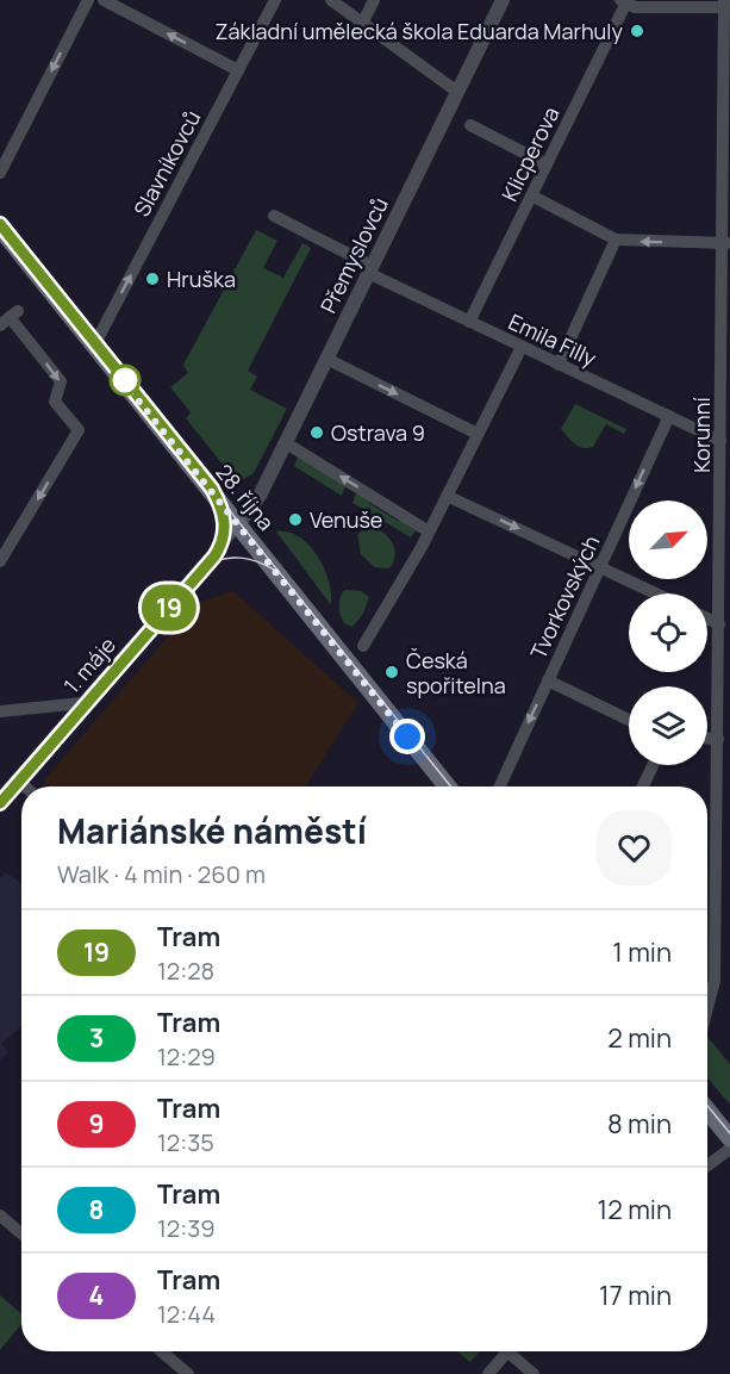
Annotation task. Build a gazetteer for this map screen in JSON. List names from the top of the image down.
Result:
{
  "streets": {
    "main road": ["28. října"],
    "street": [
      "Klicperova",
      "Slavníkovců",
      "Přemyslovců",
      "Emila Filly",
      "Korunní",
      "Tvorkovských",
      "1. máje"
    ]
  },
  "crossings": [
    ["Klicperova", "Emila Filly"],
    ["Slavníkovců", "28. října"],
    ["Přemyslovců", "Emila Filly"],
    ["Přemyslovců", "28. října"],
    ["Přemyslovců", "1. máje"],
    ["Emila Filly", "Korunní"],
    ["Emila Filly", "Tvorkovských"],
    ["28. října", "1. máje"]
  ],
  "one_way": ["Slavníkovců", "Tvorkovských"],
  "places": [
    "Základní umělecká škola Eduarda Marhuly",
    "Hruška",
    "Ostrava 9",
    "Venuše",
    "Česká spořitelna"
  ],
  "lines": ["tram line 19"],
  "north": "top right",
  "page": {
    "on_map": "19",
    "heading": ["Mariánské náměstí", "Walk · 4 min · 260 m"],
    "list": [
      {
        "mark": "19",
        "name": "Tram",
        "note": "12:28",
        "value": "1 min"
      },
      {
        "mark": "3",
        "name": "Tram",
        "note": "12:29",
        "value": "2 min"
      },
      {
        "mark": "9",
        "name": "Tram",
        "note": "12:35",
        "value": "8 min"
      },
      {
        "mark": "8",
        "name": "Tram",
        "note": "12:39",
        "value": "12 min"
      },
      {
        "mark": "4",
        "name": "Tram",
        "note": "12:44",
        "value": "17 min"
      }
    ]
  }
}
